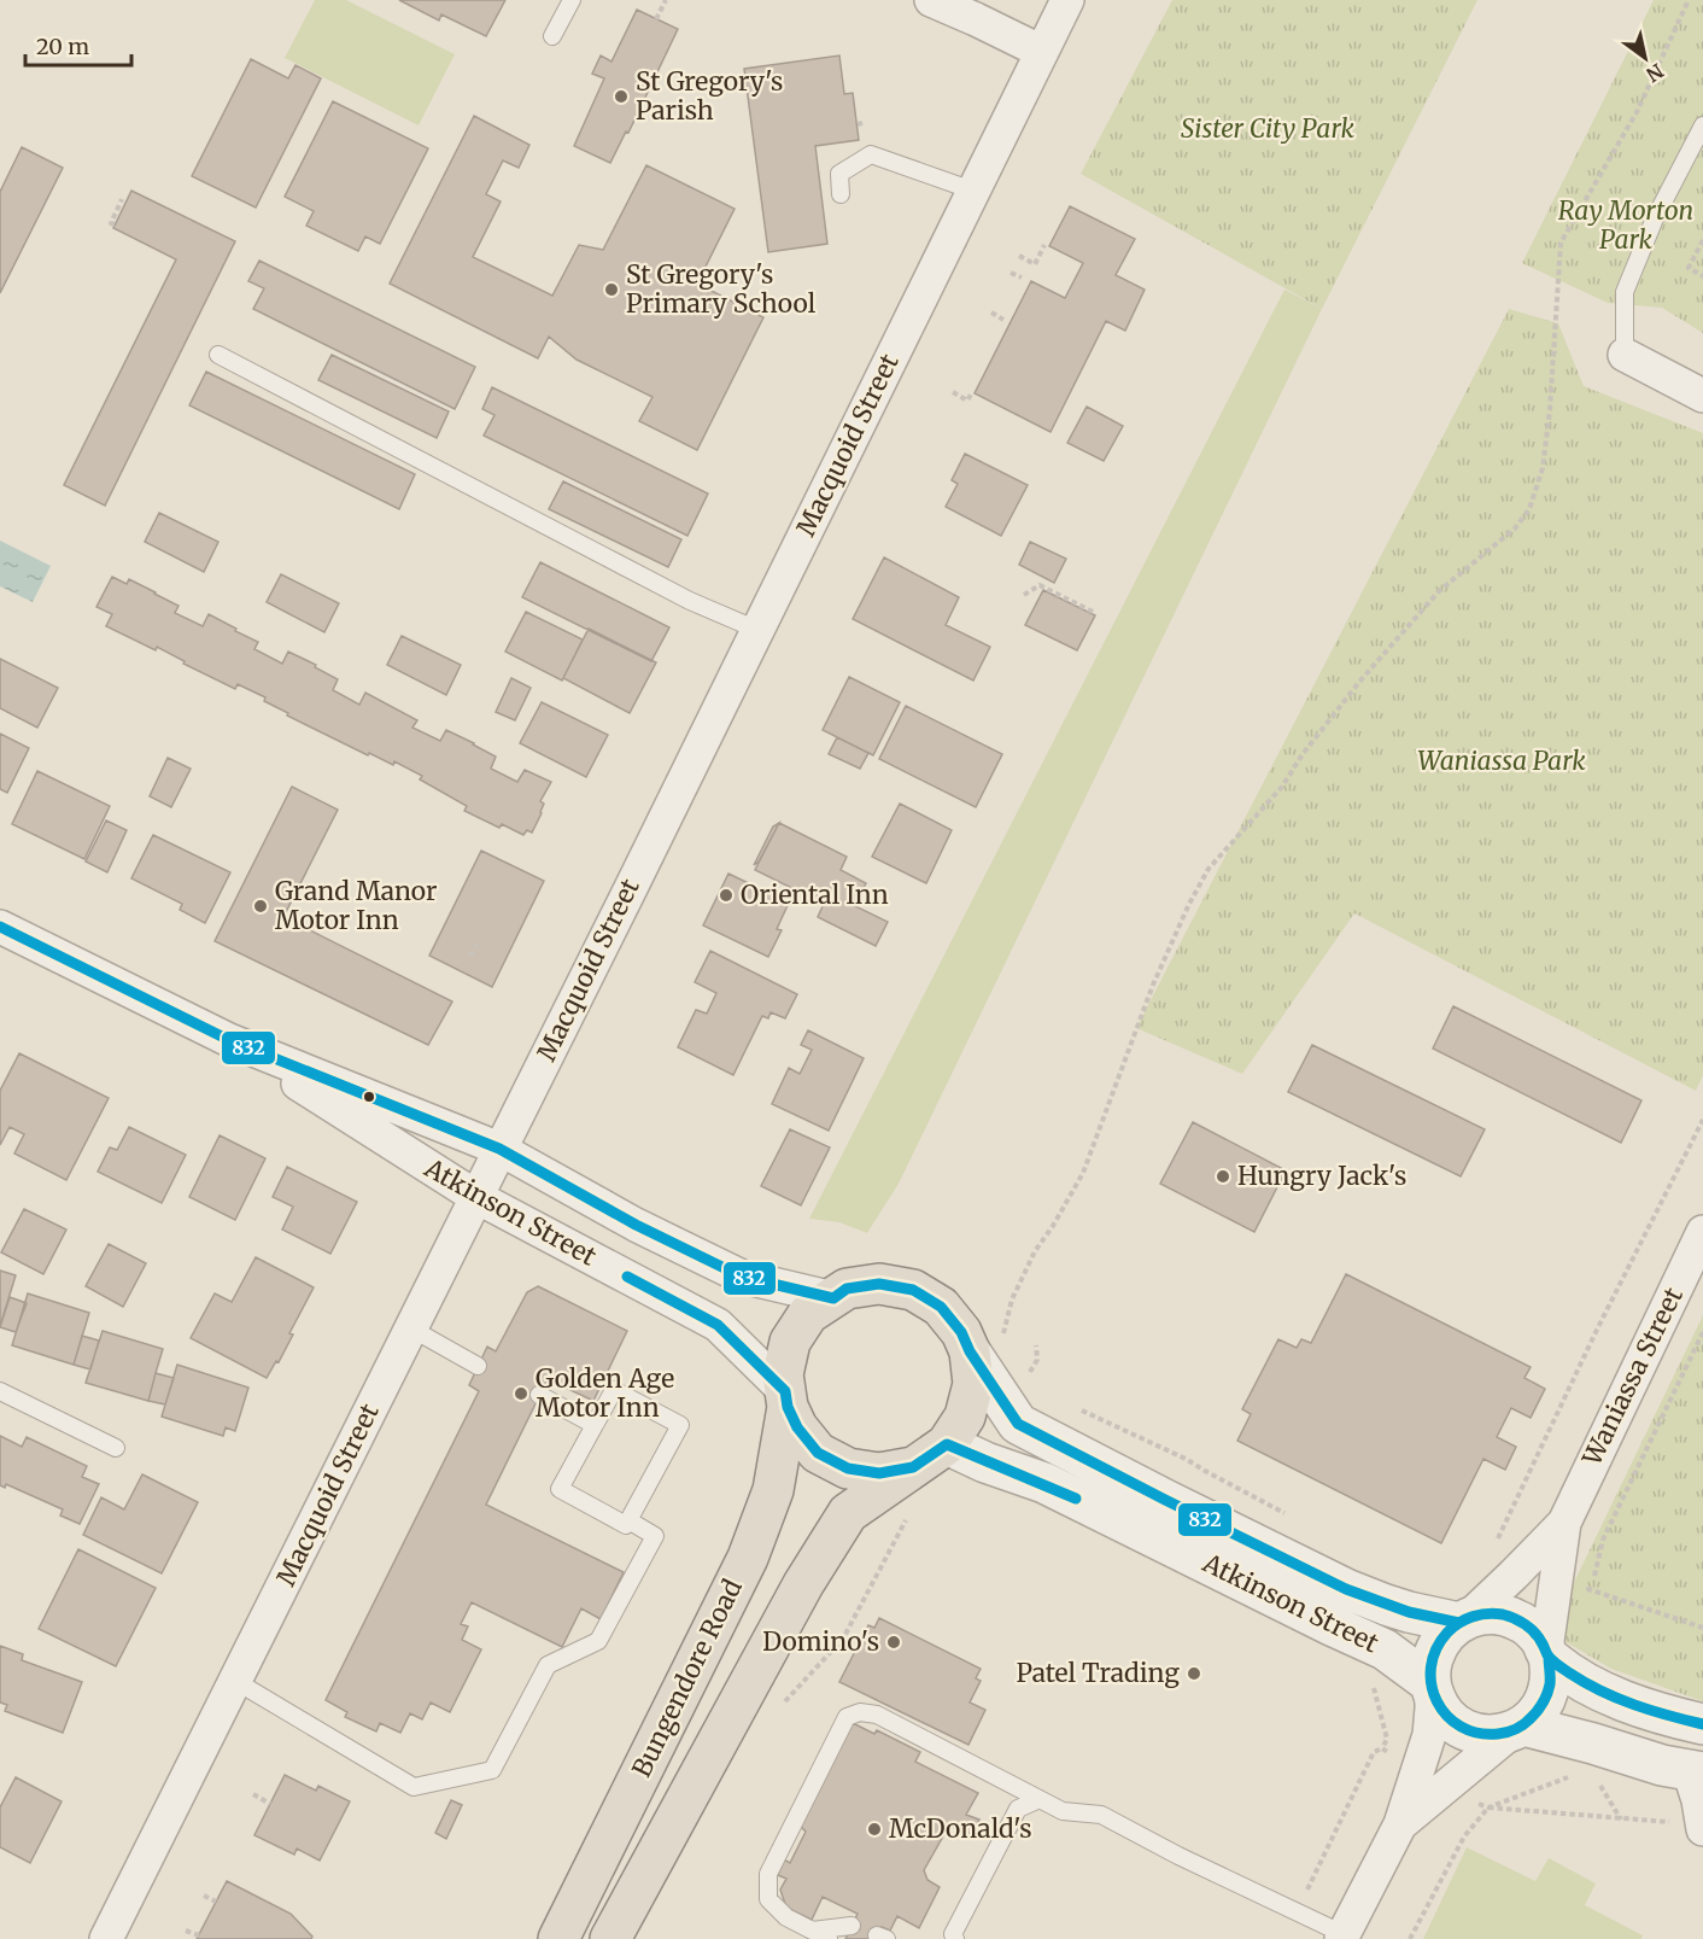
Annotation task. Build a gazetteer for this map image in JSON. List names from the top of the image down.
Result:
{
  "streets": {
    "highway": ["Bungendore Road"],
    "street": ["Macquoid Street", "Atkinson Street", "Waniassa Street"]
  },
  "crossings": [
    ["Macquoid Street", "Atkinson Street"],
    ["Atkinson Street", "Waniassa Street"],
    ["Atkinson Street", "Bungendore Road"]
  ],
  "parks": ["Sister City Park", "Ray Morton Park", "Waniassa Park"],
  "places": [
    "St Gregory's Parish",
    "St Gregory's Primary School",
    "Oriental Inn",
    "Grand Manor Motor Inn",
    "Hungry Jack's",
    "Golden Age Motor Inn",
    "Domino's",
    "Patel Trading",
    "McDonald's"
  ],
  "lines": ["transit line 832"],
  "scale_bar": "20 m",
  "north": "bottom right"
}
